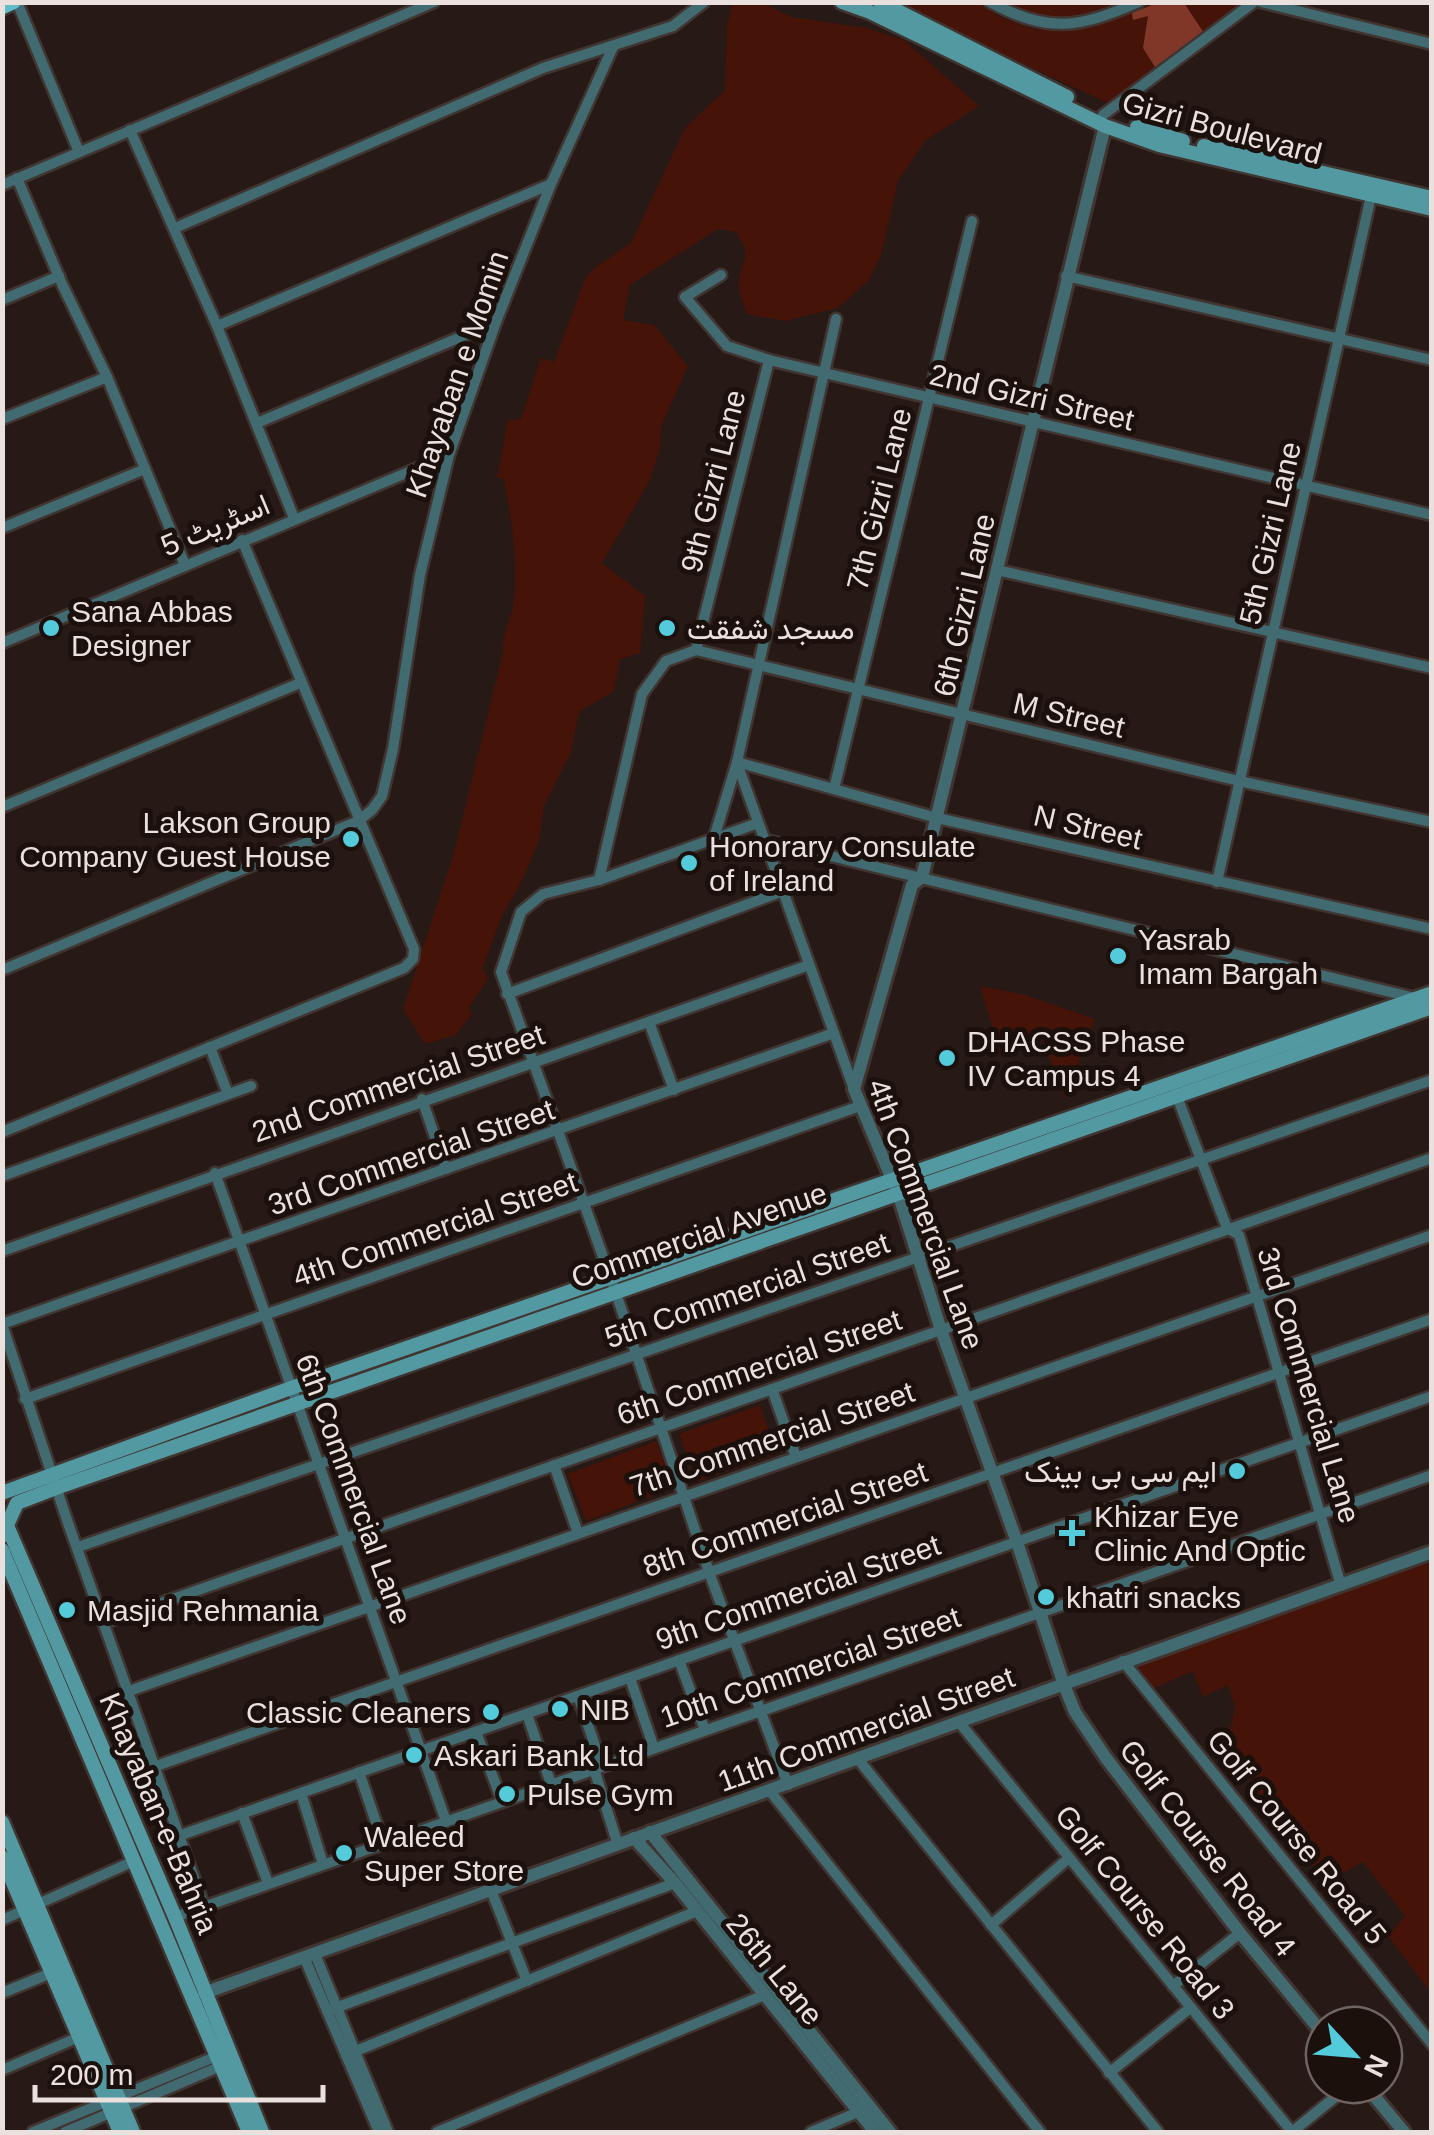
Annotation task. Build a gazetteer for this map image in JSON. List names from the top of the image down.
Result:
{
  "streets": {
    "main road": ["Gizri Boulevard", "Commercial Avenue", "Khayaban-e-Bahria"],
    "street": [
      "Khayaban e Momin",
      "2nd Gizri Street",
      "9th Gizri Lane",
      "7th Gizri Lane",
      "اسٹریٹ 5",
      "5th Gizri Lane",
      "6th Gizri Lane",
      "M Street",
      "N Street",
      "2nd Commercial Street",
      "3rd Commercial Street",
      "4th Commercial Lane",
      "4th Commercial Street",
      "5th Commercial Street",
      "6th Commercial Street",
      "3rd Commercial Lane",
      "7th Commercial Street",
      "6th Commercial Lane",
      "8th Commercial Street",
      "9th Commercial Street",
      "10th Commercial Street",
      "11th Commercial Street",
      "Golf Course Road 5",
      "Golf Course Road 4",
      "Golf Course Road 3",
      "26th Lane"
    ]
  },
  "crossings": [
    ["Gizri Boulevard", "5th Gizri Lane"],
    ["Gizri Boulevard", "6th Gizri Lane"],
    ["Khayaban e Momin", "اسٹریٹ 5"],
    ["2nd Gizri Street", "9th Gizri Lane"],
    ["2nd Gizri Street", "7th Gizri Lane"],
    ["2nd Gizri Street", "5th Gizri Lane"],
    ["2nd Gizri Street", "6th Gizri Lane"],
    ["9th Gizri Lane", "M Street"],
    ["7th Gizri Lane", "M Street"],
    ["7th Gizri Lane", "N Street"],
    ["5th Gizri Lane", "M Street"],
    ["5th Gizri Lane", "N Street"],
    ["6th Gizri Lane", "M Street"],
    ["6th Gizri Lane", "N Street"],
    ["6th Gizri Lane", "4th Commercial Lane"],
    ["N Street", "4th Commercial Lane"],
    ["2nd Commercial Street", "4th Commercial Lane"],
    ["2nd Commercial Street", "6th Commercial Lane"],
    ["3rd Commercial Street", "4th Commercial Lane"],
    ["3rd Commercial Street", "6th Commercial Lane"],
    ["4th Commercial Lane", "4th Commercial Street"],
    ["4th Commercial Lane", "Commercial Avenue"],
    ["4th Commercial Lane", "5th Commercial Street"],
    ["4th Commercial Lane", "6th Commercial Street"],
    ["4th Commercial Lane", "7th Commercial Street"],
    ["4th Commercial Lane", "8th Commercial Street"],
    ["4th Commercial Lane", "9th Commercial Street"],
    ["4th Commercial Lane", "10th Commercial Street"],
    ["4th Commercial Lane", "11th Commercial Street"],
    ["4th Commercial Lane", "Golf Course Road 4"],
    ["4th Commercial Street", "6th Commercial Lane"],
    ["Commercial Avenue", "3rd Commercial Lane"],
    ["Commercial Avenue", "6th Commercial Lane"],
    ["Commercial Avenue", "Khayaban-e-Bahria"],
    ["5th Commercial Street", "3rd Commercial Lane"],
    ["5th Commercial Street", "6th Commercial Lane"],
    ["6th Commercial Street", "3rd Commercial Lane"],
    ["6th Commercial Street", "6th Commercial Lane"],
    ["3rd Commercial Lane", "7th Commercial Street"],
    ["3rd Commercial Lane", "8th Commercial Street"],
    ["3rd Commercial Lane", "9th Commercial Street"],
    ["3rd Commercial Lane", "10th Commercial Street"],
    ["3rd Commercial Lane", "11th Commercial Street"],
    ["7th Commercial Street", "6th Commercial Lane"],
    ["6th Commercial Lane", "8th Commercial Street"],
    ["6th Commercial Lane", "9th Commercial Street"],
    ["6th Commercial Lane", "10th Commercial Street"],
    ["10th Commercial Street", "Khayaban-e-Bahria"],
    ["11th Commercial Street", "Khayaban-e-Bahria"],
    ["11th Commercial Street", "Golf Course Road 5"],
    ["11th Commercial Street", "Golf Course Road 4"],
    ["11th Commercial Street", "Golf Course Road 3"],
    ["11th Commercial Street", "26th Lane"]
  ],
  "places": {
    "other": [
      "Sana Abbas Designer",
      "مسجد شفقت",
      "Lakson Group Company Guest House",
      "Honorary Consulate of Ireland",
      "Yasrab Imam Bargah",
      "DHACSS Phase IV Campus 4",
      "ایم سی بی بینک",
      "khatri snacks",
      "Masjid Rehmania",
      "NIB",
      "Classic Cleaners",
      "Askari Bank Ltd",
      "Pulse Gym",
      "Waleed Super Store"
    ],
    "health": ["Khizar Eye Clinic And Optic"]
  },
  "scale_bar": "200 m",
  "north": "bottom right"
}
